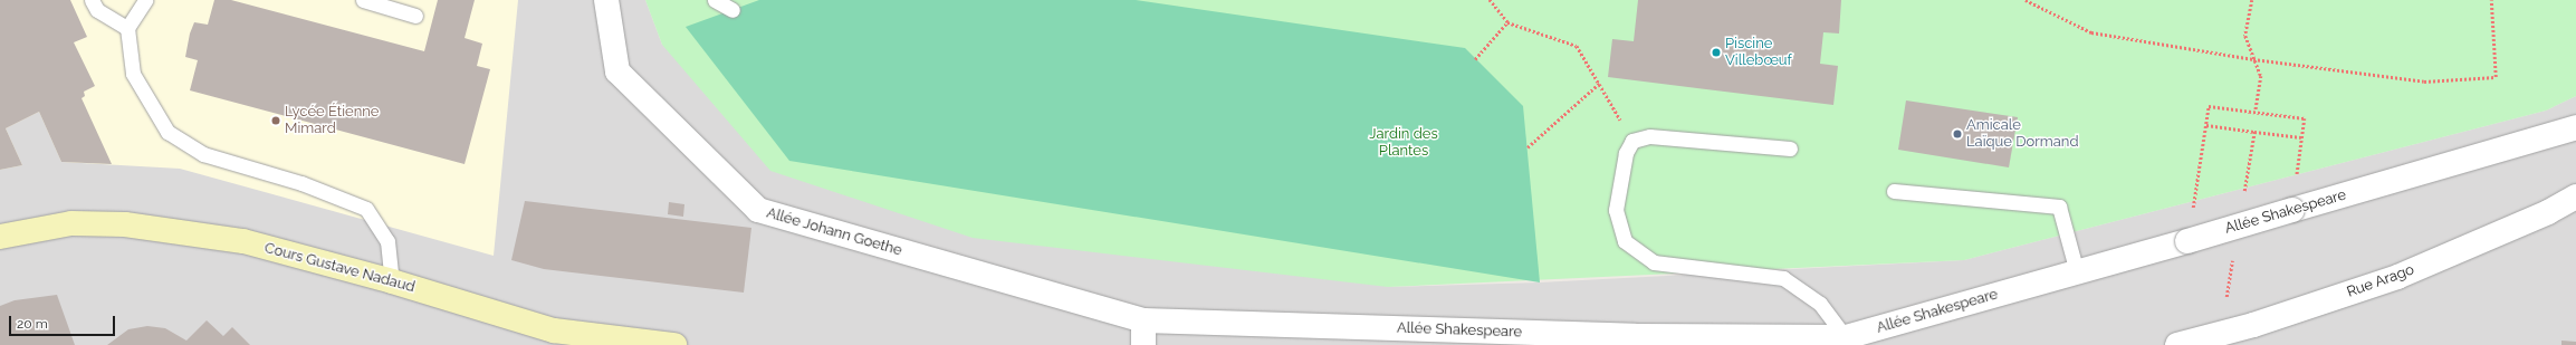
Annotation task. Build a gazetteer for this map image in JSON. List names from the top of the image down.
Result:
{
  "streets": {
    "main road": ["Cours Gustave Nadaud"],
    "street": ["Allée Shakespeare", "Allée Johann Goethe", "Rue Arago"]
  },
  "crossings": [
    ["Allée Shakespeare", "Allée Johann Goethe"]
  ],
  "parks": ["Jardin des Plantes"],
  "places": ["Piscine Villebœuf", "Lycée Étienne Mimard", "Amicale Laïque Dormand"],
  "scale_bar": "20 m"
}
